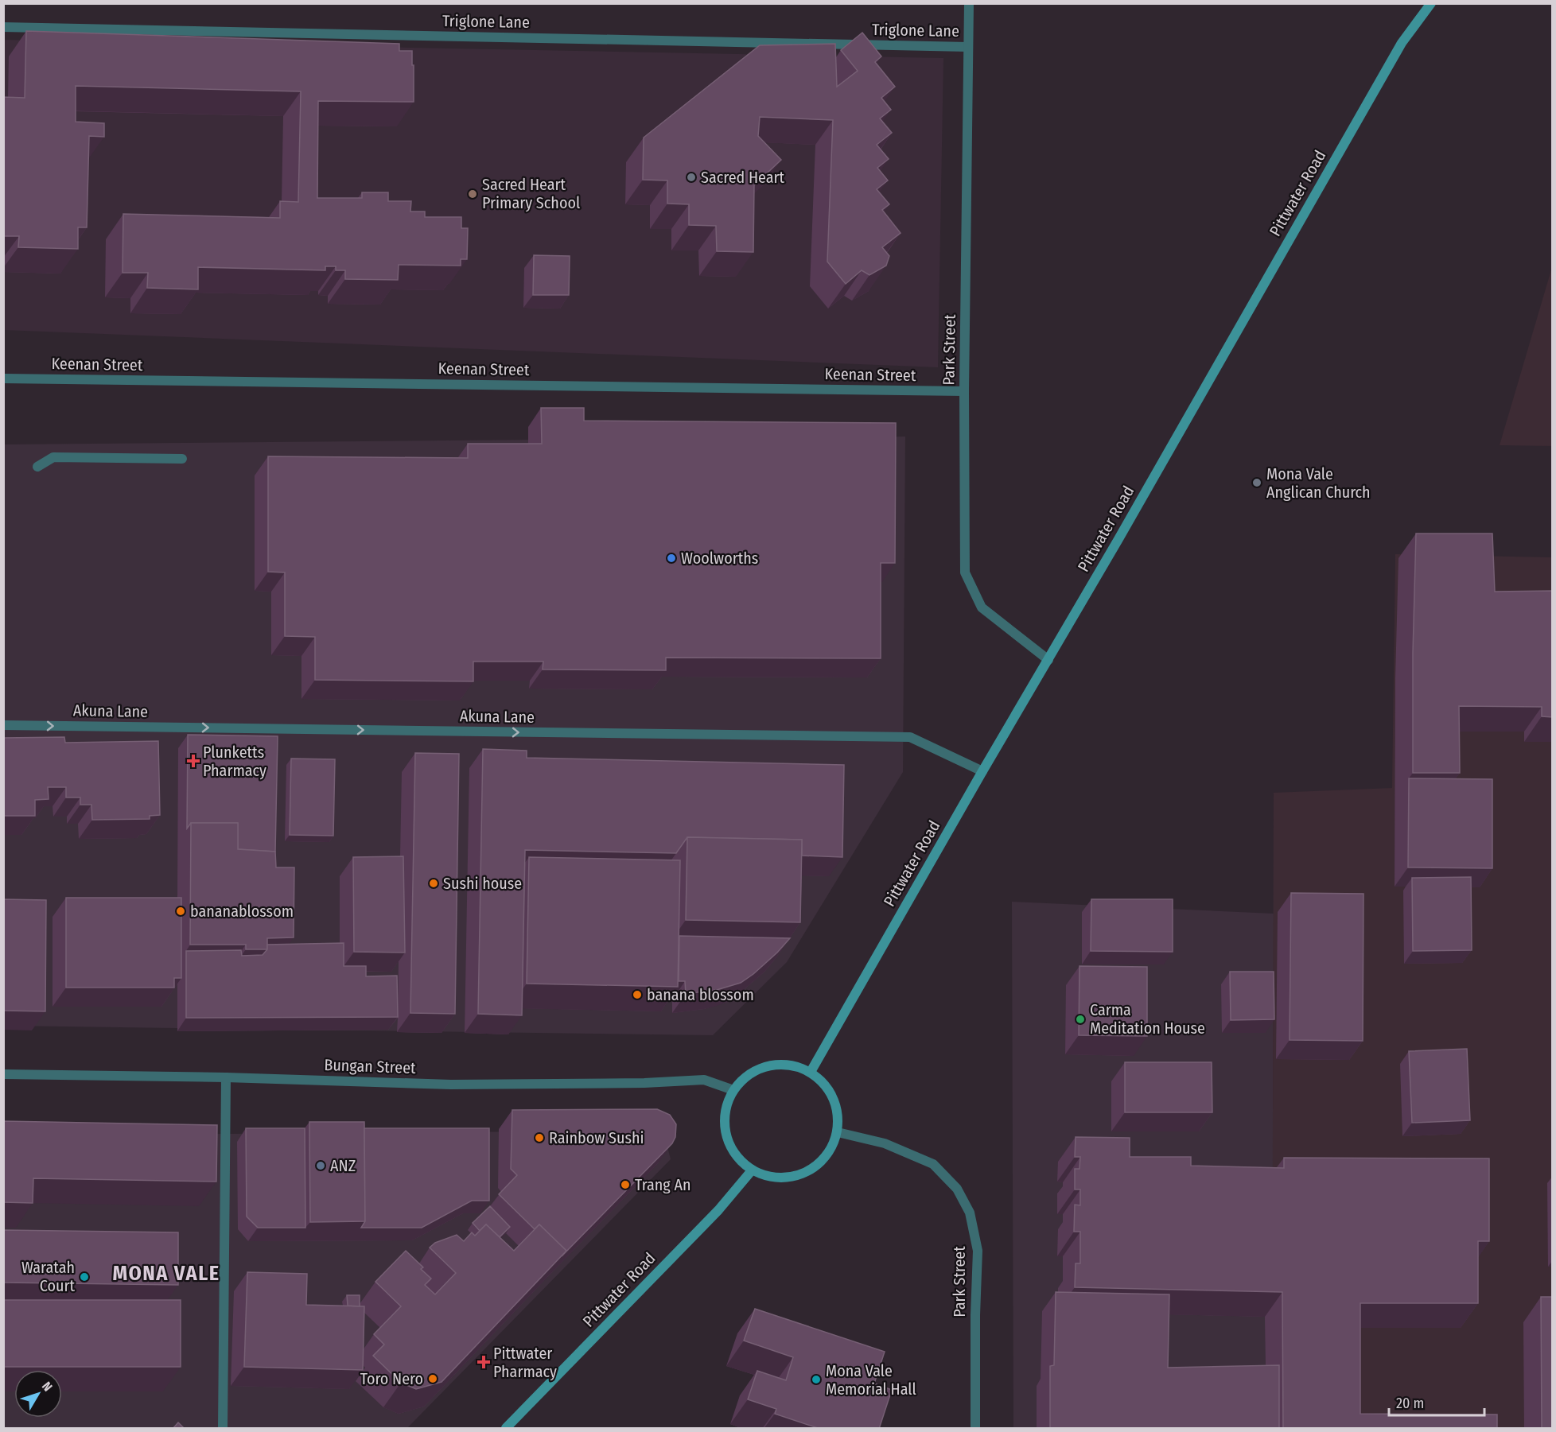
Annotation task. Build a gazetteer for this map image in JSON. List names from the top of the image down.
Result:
{
  "streets": {
    "main road": ["Pittwater Road"],
    "street": [
      "Triglone Lane",
      "Park Street",
      "Keenan Street",
      "Akuna Lane",
      "Bungan Street"
    ]
  },
  "crossings": [
    ["Triglone Lane", "Park Street"],
    ["Pittwater Road", "Park Street"],
    ["Pittwater Road", "Akuna Lane"],
    ["Pittwater Road", "Bungan Street"],
    ["Park Street", "Keenan Street"],
    ["Park Street", "Bungan Street"]
  ],
  "one_way": ["Akuna Lane"],
  "districts": ["MONA VALE"],
  "places": {
    "other": [
      "Sacred Heart",
      "Sacred Heart Primary School",
      "Mona Vale Anglican Church",
      "Woolworths",
      "Sushi house",
      "bananablossom",
      "banana blossom",
      "Carma Meditation House",
      "Rainbow Sushi",
      "ANZ",
      "Trang An",
      "Waratah Court",
      "Toro Nero",
      "Mona Vale Memorial Hall"
    ],
    "health": ["Plunketts Pharmacy", "Pittwater Pharmacy"]
  },
  "scale_bar": "20 m",
  "north": "top right"
}
